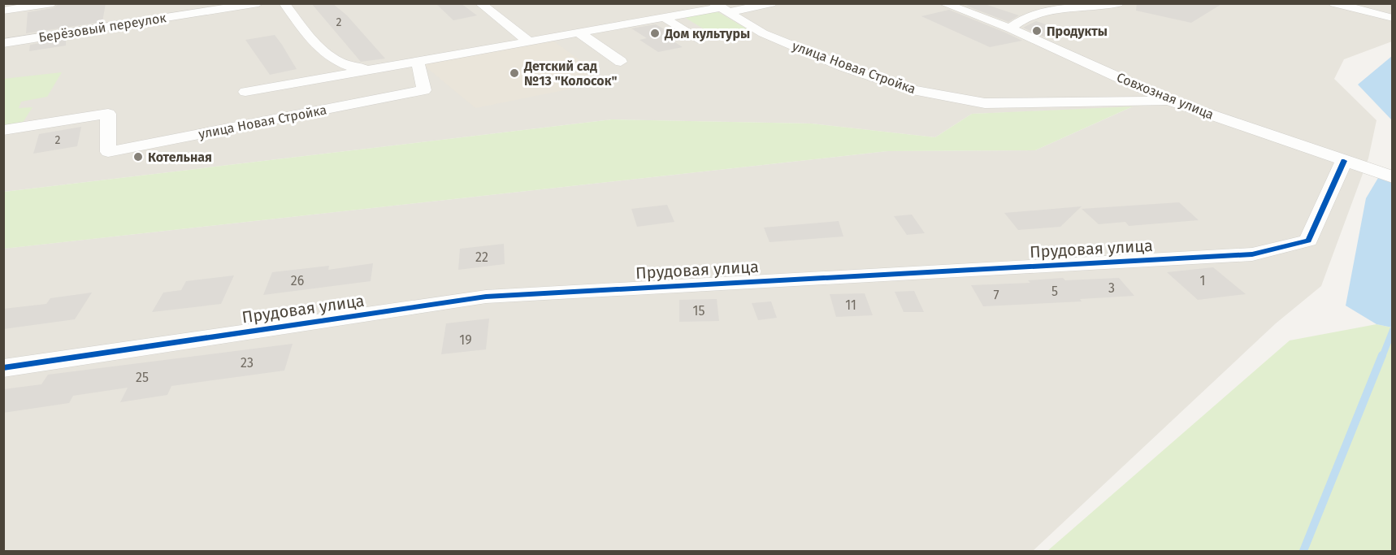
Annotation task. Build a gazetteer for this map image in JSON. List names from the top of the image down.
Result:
{
  "streets": {
    "street": [
      "Берёзовый переулок",
      "улица Новая Стройка",
      "Совхозная улица",
      "Прудовая улица"
    ]
  },
  "crossings": [
    ["улица Новая Стройка", "Совхозная улица"],
    ["Совхозная улица", "Прудовая улица"]
  ],
  "places": [
    "Продукты",
    "Дом культуры",
    "Детский сад №13 \"Колосок\"",
    "Котельная"
  ],
  "house_numbers": [
    "2",
    "2",
    "22",
    "26",
    "1",
    "3",
    "5",
    "7",
    "11",
    "15",
    "19",
    "23",
    "25"
  ]
}
